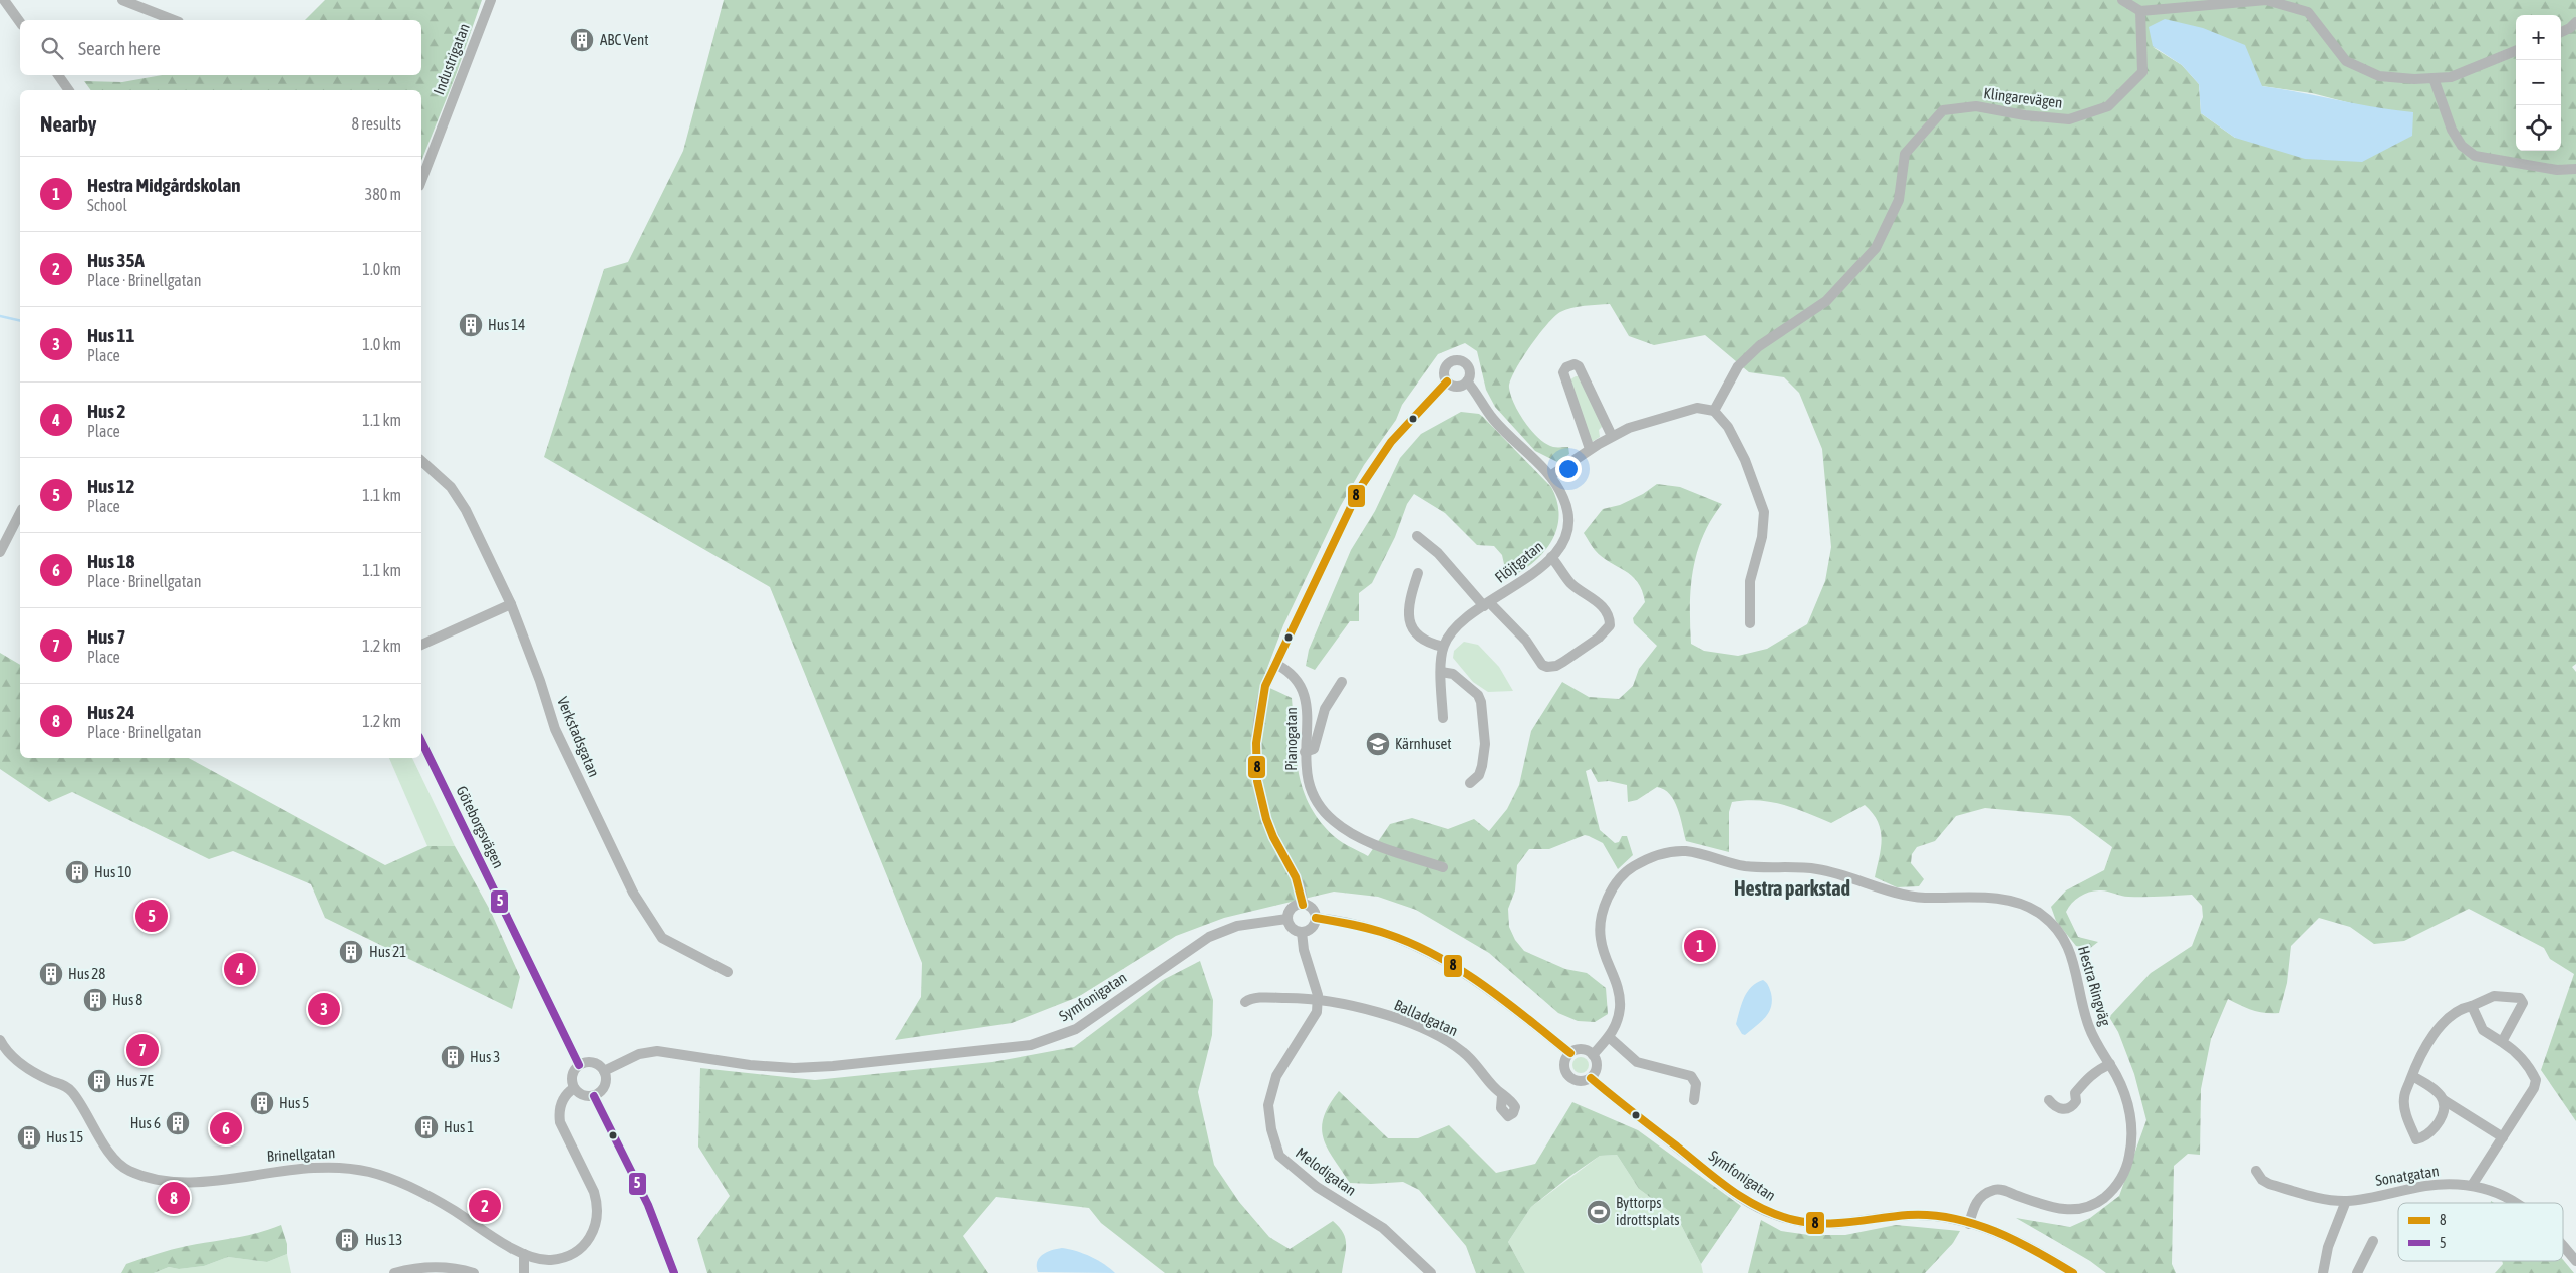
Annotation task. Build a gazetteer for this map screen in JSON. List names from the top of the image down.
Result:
{
  "streets": {
    "street": [
      "Industrigatan",
      "Klingarevägen",
      "Flöjtgatan",
      "Verkstadsgatan",
      "Pianogatan",
      "Göteborgsvägen",
      "Hestra Ringväg",
      "Symfonigatan",
      "Balladgatan",
      "Brinellgatan",
      "Melodigatan",
      "Sonatgatan"
    ]
  },
  "crossings": [
    ["Göteborgsvägen", "Symfonigatan"],
    ["Göteborgsvägen", "Brinellgatan"],
    ["Hestra Ringväg", "Symfonigatan"],
    ["Symfonigatan", "Brinellgatan"],
    ["Balladgatan", "Melodigatan"]
  ],
  "districts": ["Hestra parkstad"],
  "places": {
    "building": [
      "ABC Vent",
      "Hus 14",
      "Hus 10",
      "Hus 21",
      "Hus 28",
      "Hus 8",
      "Hus 3",
      "Hus 7E",
      "Hus 5",
      "Hus 6",
      "Hus 1",
      "Hus 15",
      "Hus 13"
    ],
    "school or university": ["Kärnhuset"],
    "sports": ["Byttorps idrottsplats"]
  },
  "lines": ["transit line 8", "transit line 5"],
  "legend": ["8", "5"],
  "page": {
    "map_buttons": ["+", "−"],
    "search": "Search here",
    "heading": ["Nearby", "8 results"],
    "list": [
      {
        "mark": "1",
        "name": "Hestra Midgårdskolan",
        "note": "School",
        "value": "380 m"
      },
      {
        "mark": "2",
        "name": "Hus 35A",
        "note": "Place · Brinellgatan",
        "value": "1.0 km"
      },
      {
        "mark": "3",
        "name": "Hus 11",
        "note": "Place",
        "value": "1.0 km"
      },
      {
        "mark": "4",
        "name": "Hus 2",
        "note": "Place",
        "value": "1.1 km"
      },
      {
        "mark": "5",
        "name": "Hus 12",
        "note": "Place",
        "value": "1.1 km"
      },
      {
        "mark": "6",
        "name": "Hus 18",
        "note": "Place · Brinellgatan",
        "value": "1.1 km"
      },
      {
        "mark": "7",
        "name": "Hus 7",
        "note": "Place",
        "value": "1.2 km"
      },
      {
        "mark": "8",
        "name": "Hus 24",
        "note": "Place · Brinellgatan",
        "value": "1.2 km"
      }
    ],
    "pins": [
      "5",
      "1",
      "4",
      "3",
      "7",
      "6",
      "8",
      "2"
    ]
  }
}
